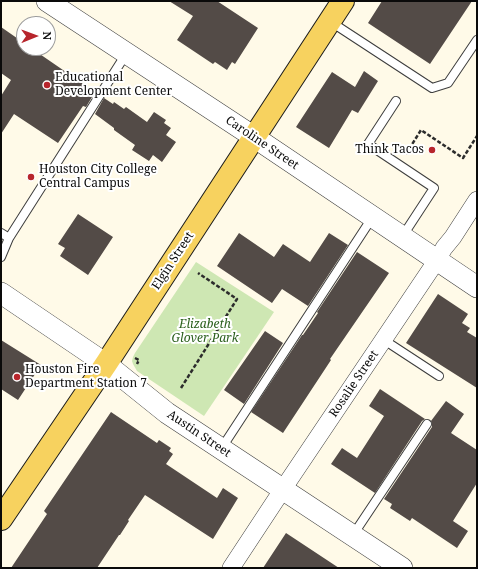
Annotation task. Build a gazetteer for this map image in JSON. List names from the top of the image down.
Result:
{
  "streets": {
    "main road": ["Elgin Street"],
    "street": ["Caroline Street", "Rosalie Street", "Austin Street"]
  },
  "crossings": [
    ["Caroline Street", "Elgin Street"],
    ["Caroline Street", "Rosalie Street"],
    ["Elgin Street", "Austin Street"],
    ["Rosalie Street", "Austin Street"]
  ],
  "parks": ["Elizabeth Glover Park"],
  "places": [
    "Educational Development Center",
    "Think Tacos",
    "Houston City College Central Campus",
    "Houston Fire Department Station 7"
  ],
  "north": "right"
}
